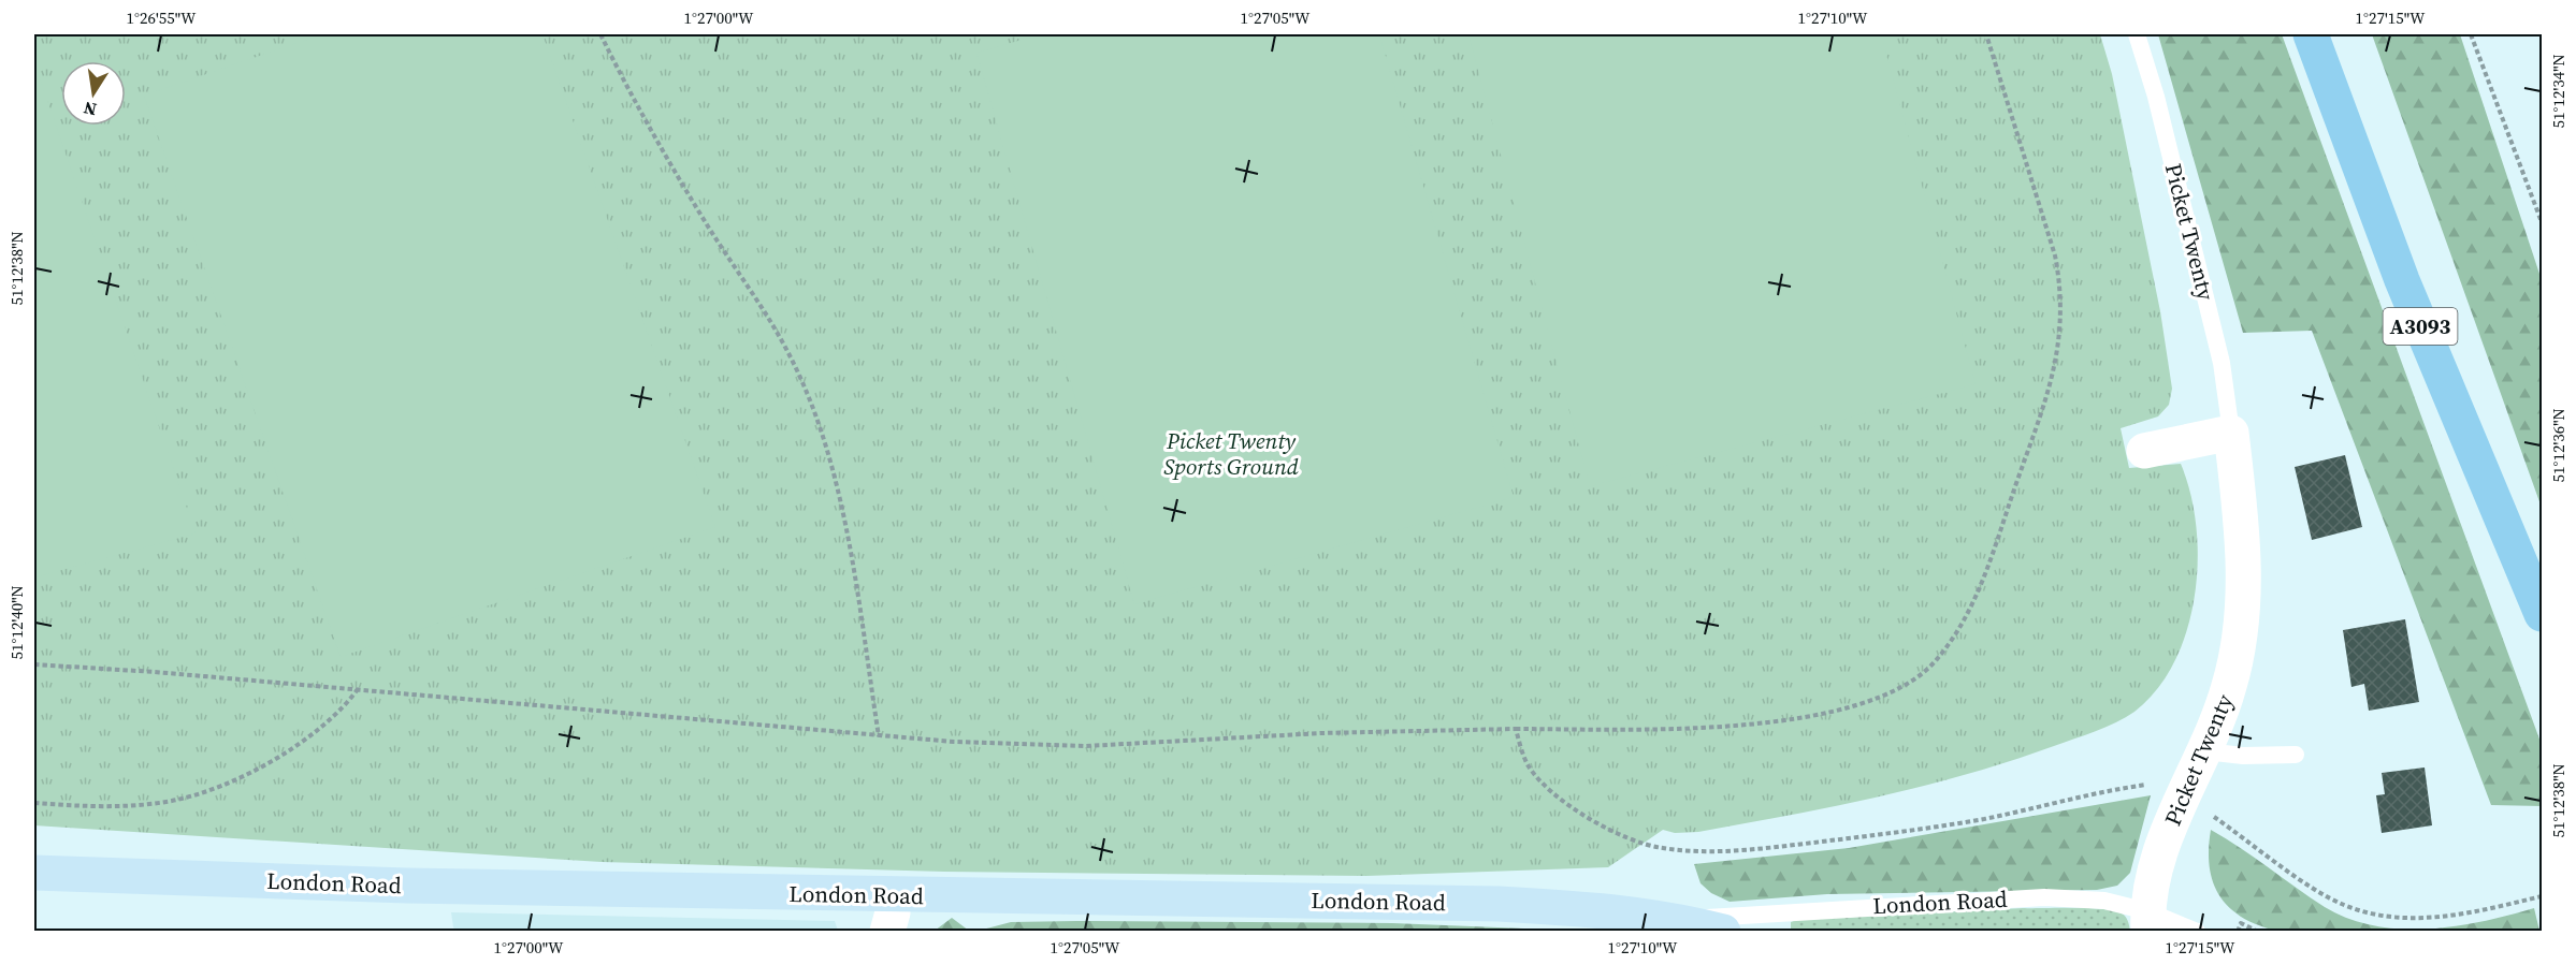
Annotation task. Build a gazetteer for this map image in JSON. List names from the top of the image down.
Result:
{
  "streets": {
    "main road": ["A3093", "London Road"],
    "street": ["Picket Twenty"]
  },
  "crossings": [
    ["Picket Twenty", "London Road"]
  ],
  "parks": ["Picket Twenty Sports Ground"],
  "north": "bottom",
  "coordinates": [
    "1°26'55\"W",
    "1°27'00\"W",
    "1°27'05\"W",
    "1°27'10\"W",
    "1°27'15\"W",
    "51°12'34\"N",
    "51°12'38\"N",
    "51°12'36\"N",
    "51°12'40\"N"
  ]
}
